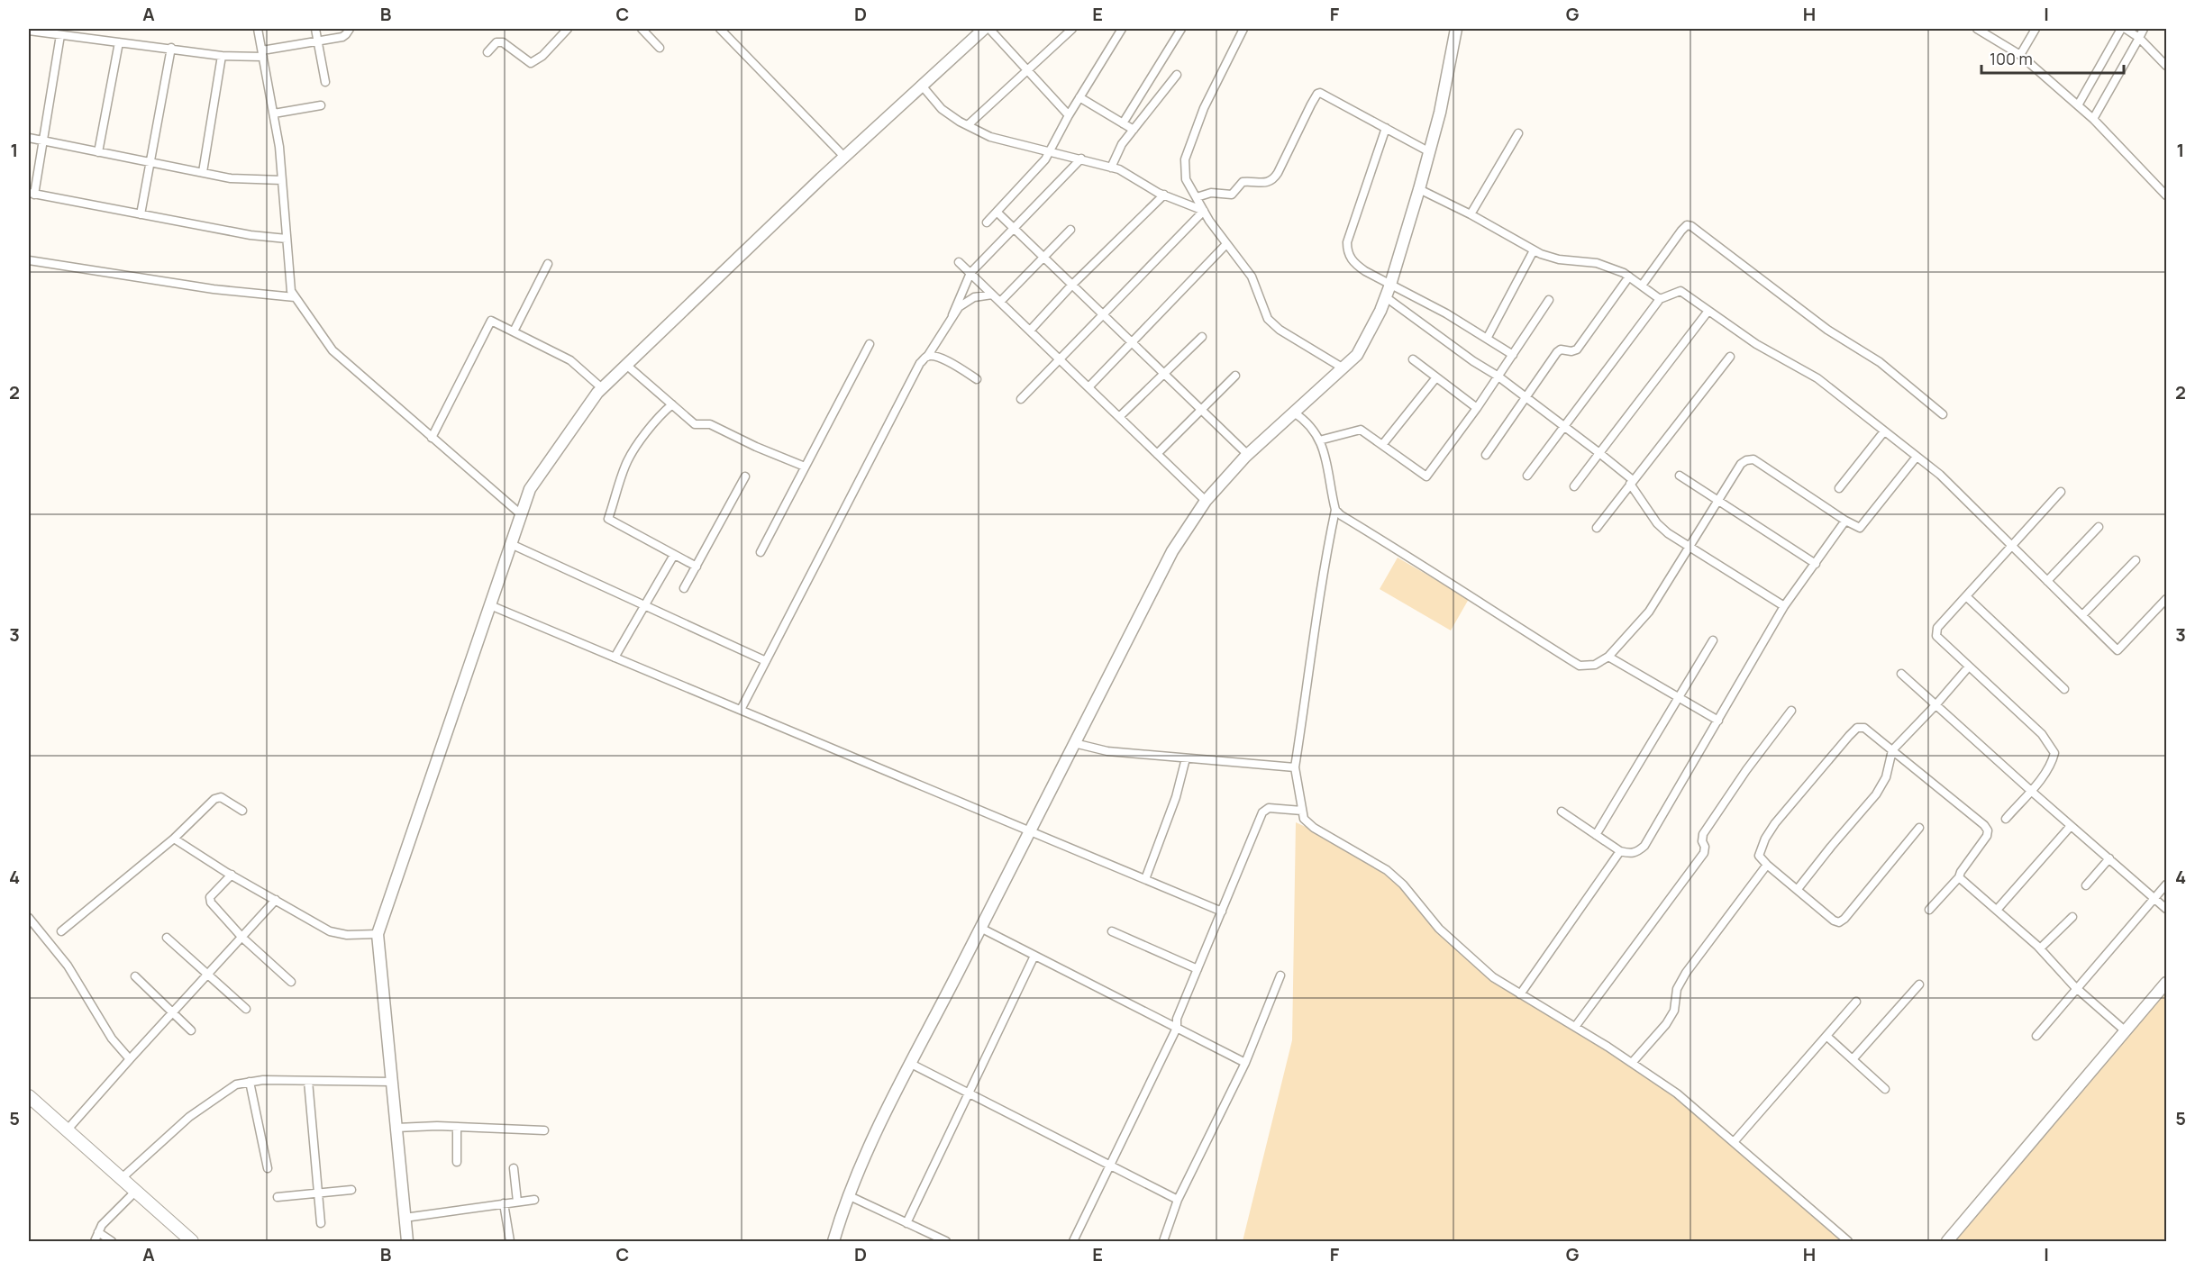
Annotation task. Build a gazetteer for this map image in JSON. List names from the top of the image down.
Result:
{
  "scale_bar": "100 m",
  "grid": {
    "columns": [
      "A",
      "B",
      "C",
      "D",
      "E",
      "F",
      "G",
      "H",
      "I"
    ],
    "rows": [
      "1",
      "2",
      "3",
      "4",
      "5"
    ]
  }
}
